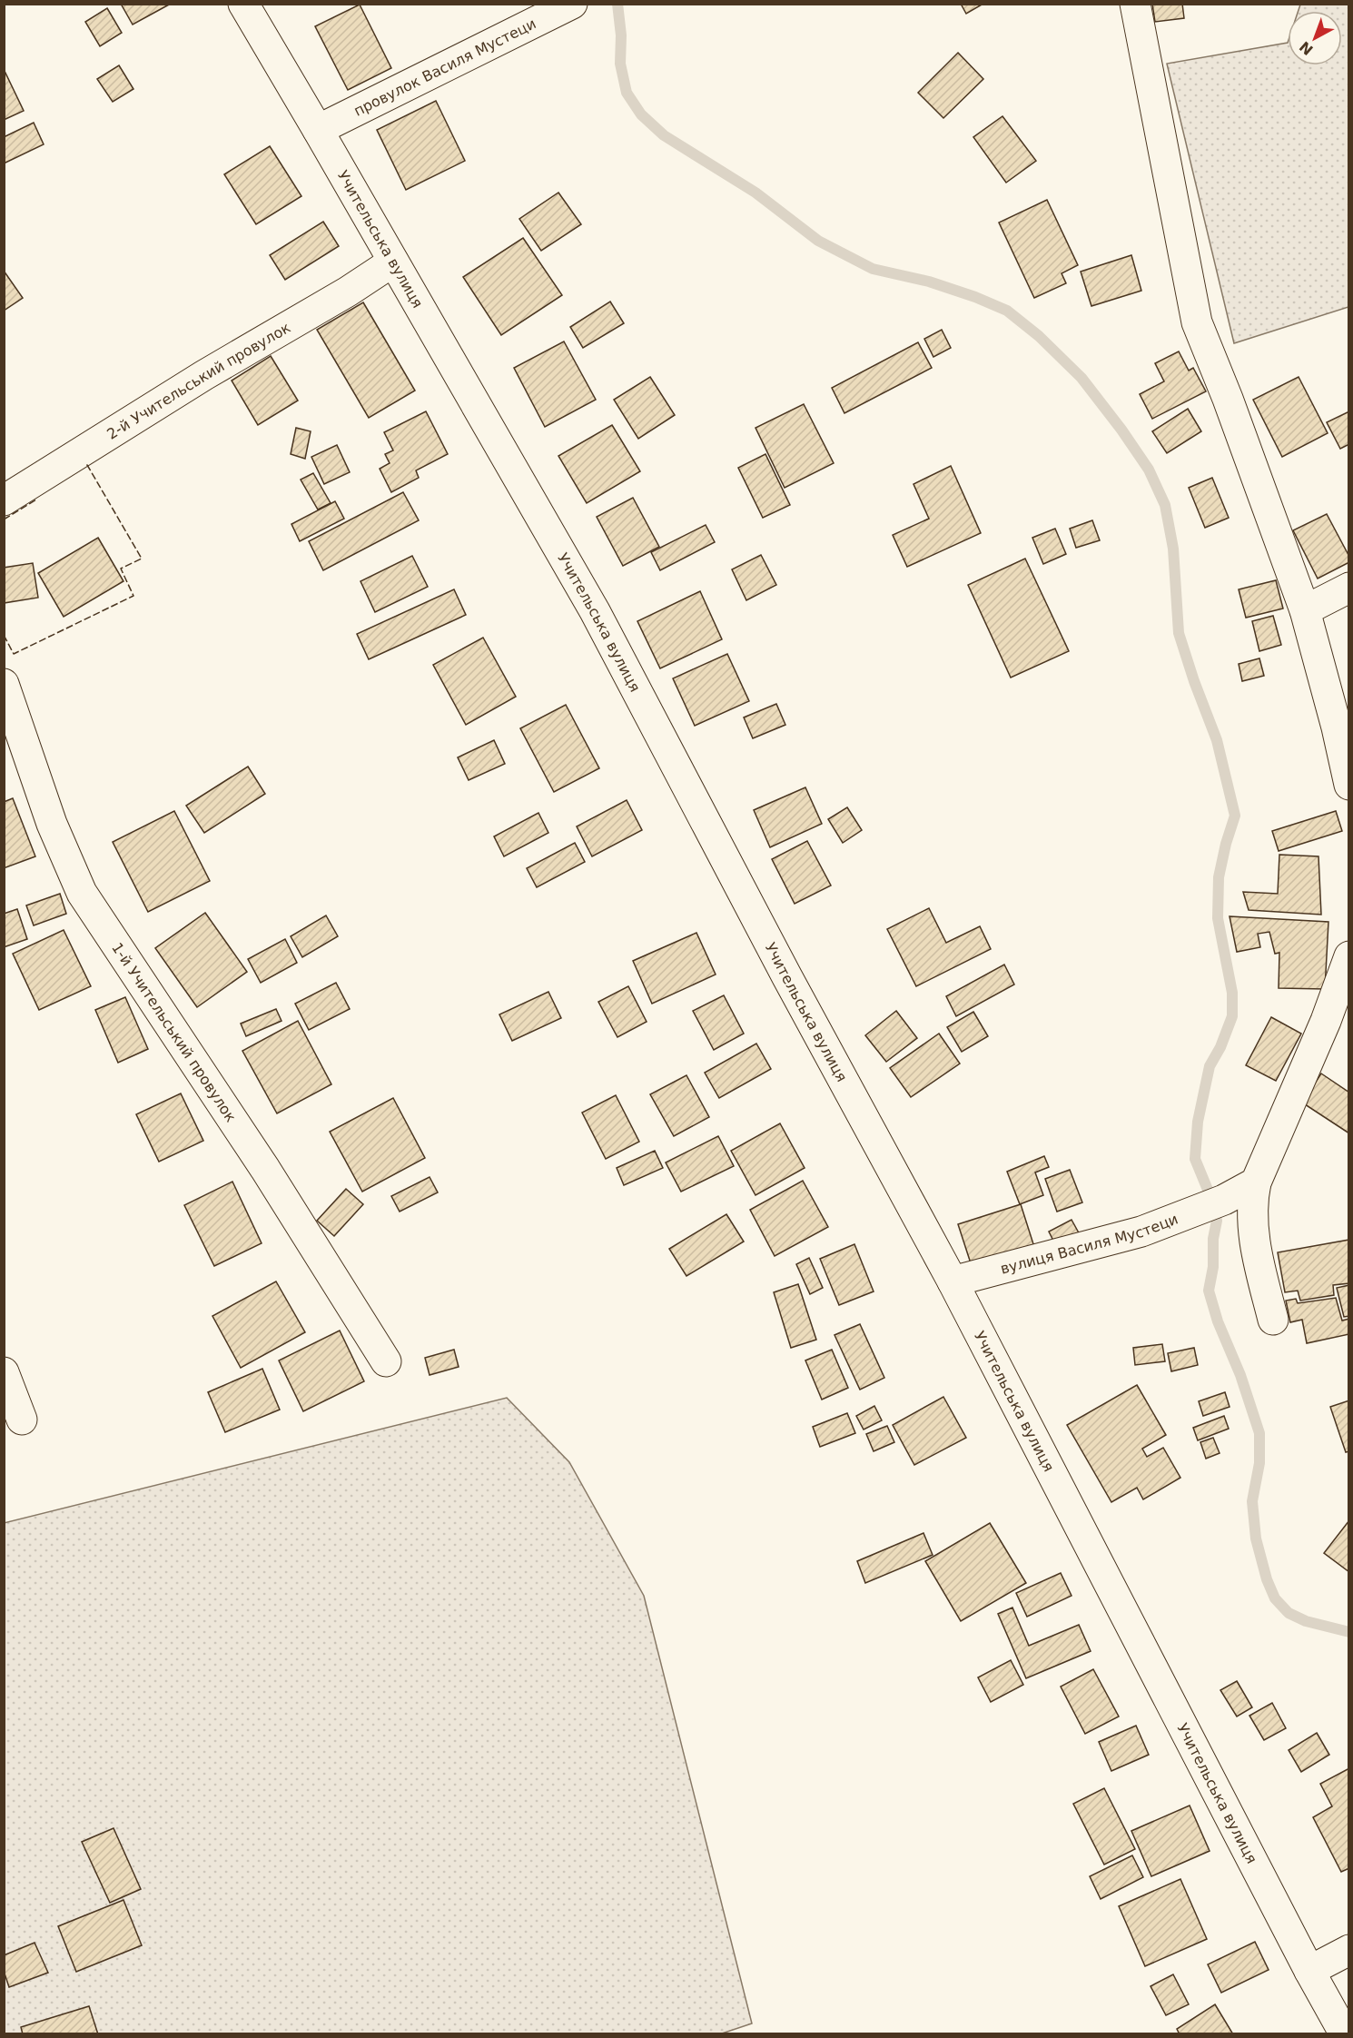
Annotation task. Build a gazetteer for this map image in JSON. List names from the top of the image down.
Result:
{
  "streets": {
    "street": [
      "провулок Василя Мустеци",
      "Учительська вулиця",
      "2-й Учительський провулок",
      "1-й Учительський провулок",
      "вулиця Василя Мустеци"
    ]
  },
  "crossings": [
    ["провулок Василя Мустеци", "Учительська вулиця"],
    ["Учительська вулиця", "2-й Учительський провулок"],
    ["Учительська вулиця", "вулиця Василя Мустеци"]
  ],
  "north": "bottom left"
}
